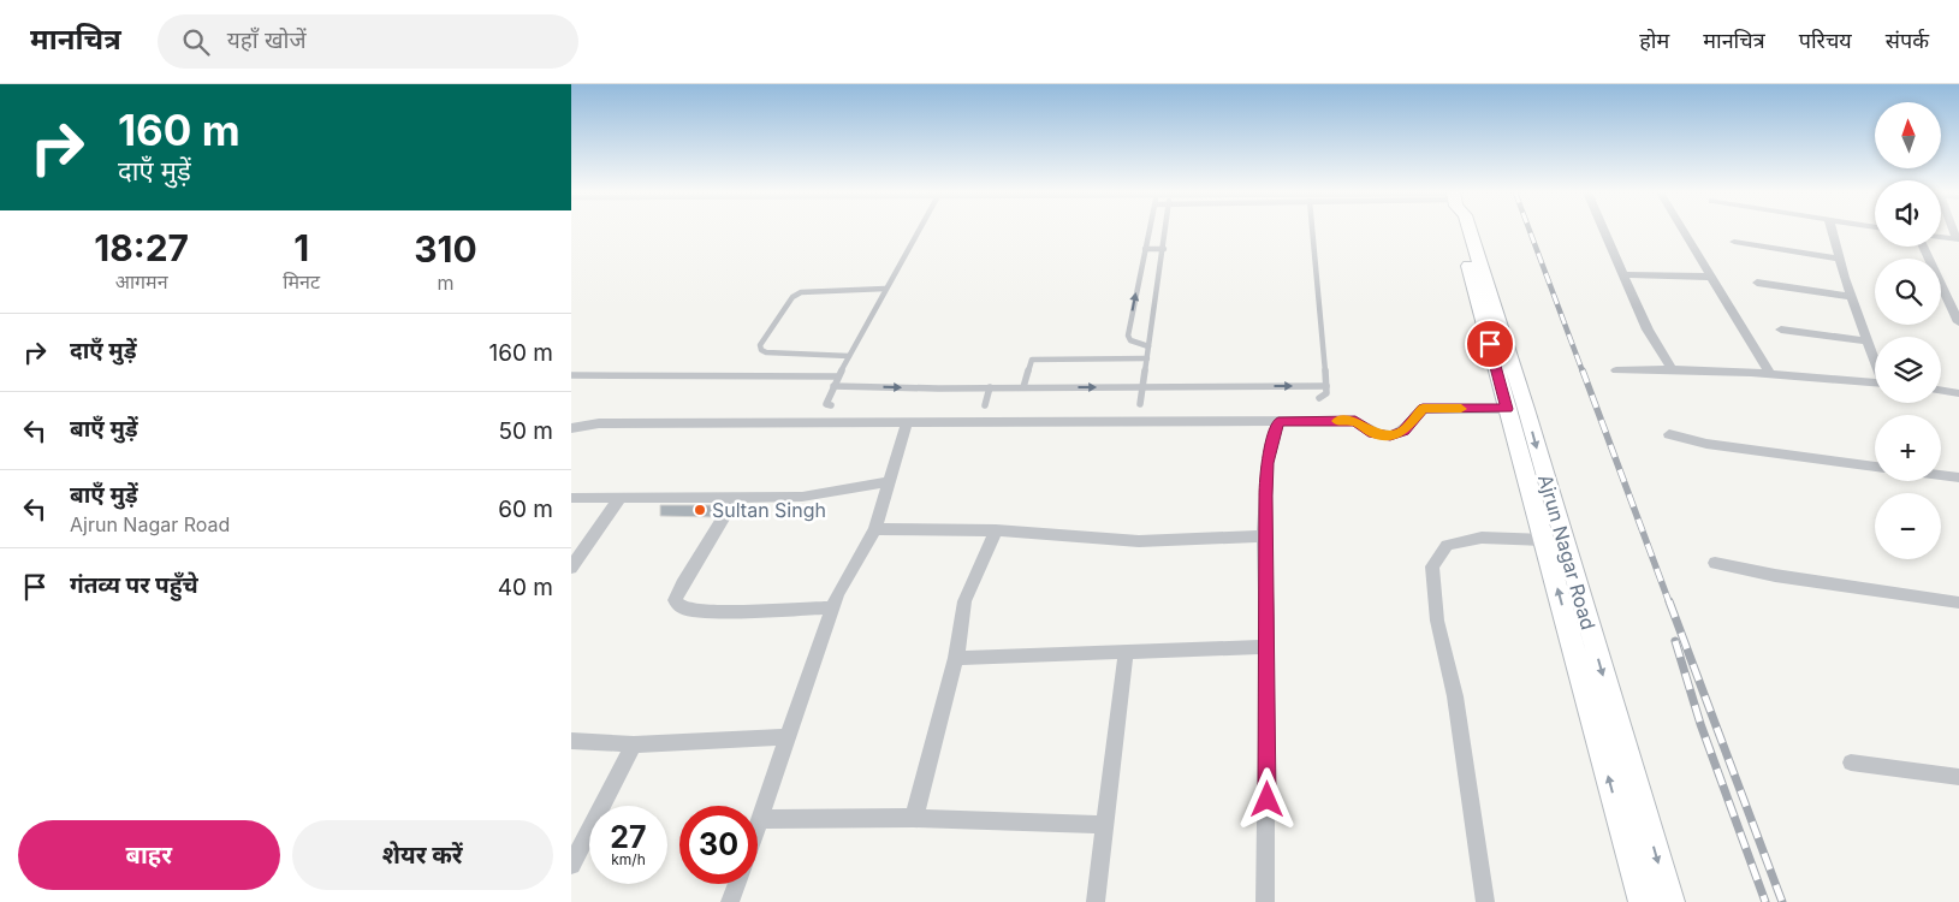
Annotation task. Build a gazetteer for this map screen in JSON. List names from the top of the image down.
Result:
{
  "streets": {
    "street": ["Ajrun Nagar Road"]
  },
  "places": ["Sultan Singh"],
  "north": "top",
  "page": {
    "header": "मानचित्र",
    "search": "यहाँ खोजें",
    "nav": [
      "होम",
      "मानचित्र",
      "परिचय",
      "संपर्क"
    ],
    "turn": ["160 m", "दाएँ मुड़ें"],
    "map_buttons": ["+", "−"],
    "eta": [
      "18:27",
      "आगमन",
      "1",
      "मिनट",
      "310",
      "m"
    ],
    "list": [
      {
        "name": "दाएँ मुड़ें",
        "value": "160 m"
      },
      {
        "name": "बाएँ मुड़ें",
        "value": "50 m"
      },
      {
        "name": "बाएँ मुड़ें",
        "note": "Ajrun Nagar Road",
        "value": "60 m"
      },
      {
        "name": "गंतव्य पर पहुँचे",
        "value": "40 m"
      }
    ],
    "speed": "27 km/h",
    "limit": "30",
    "buttons": ["बाहर", "शेयर करें"]
  }
}
